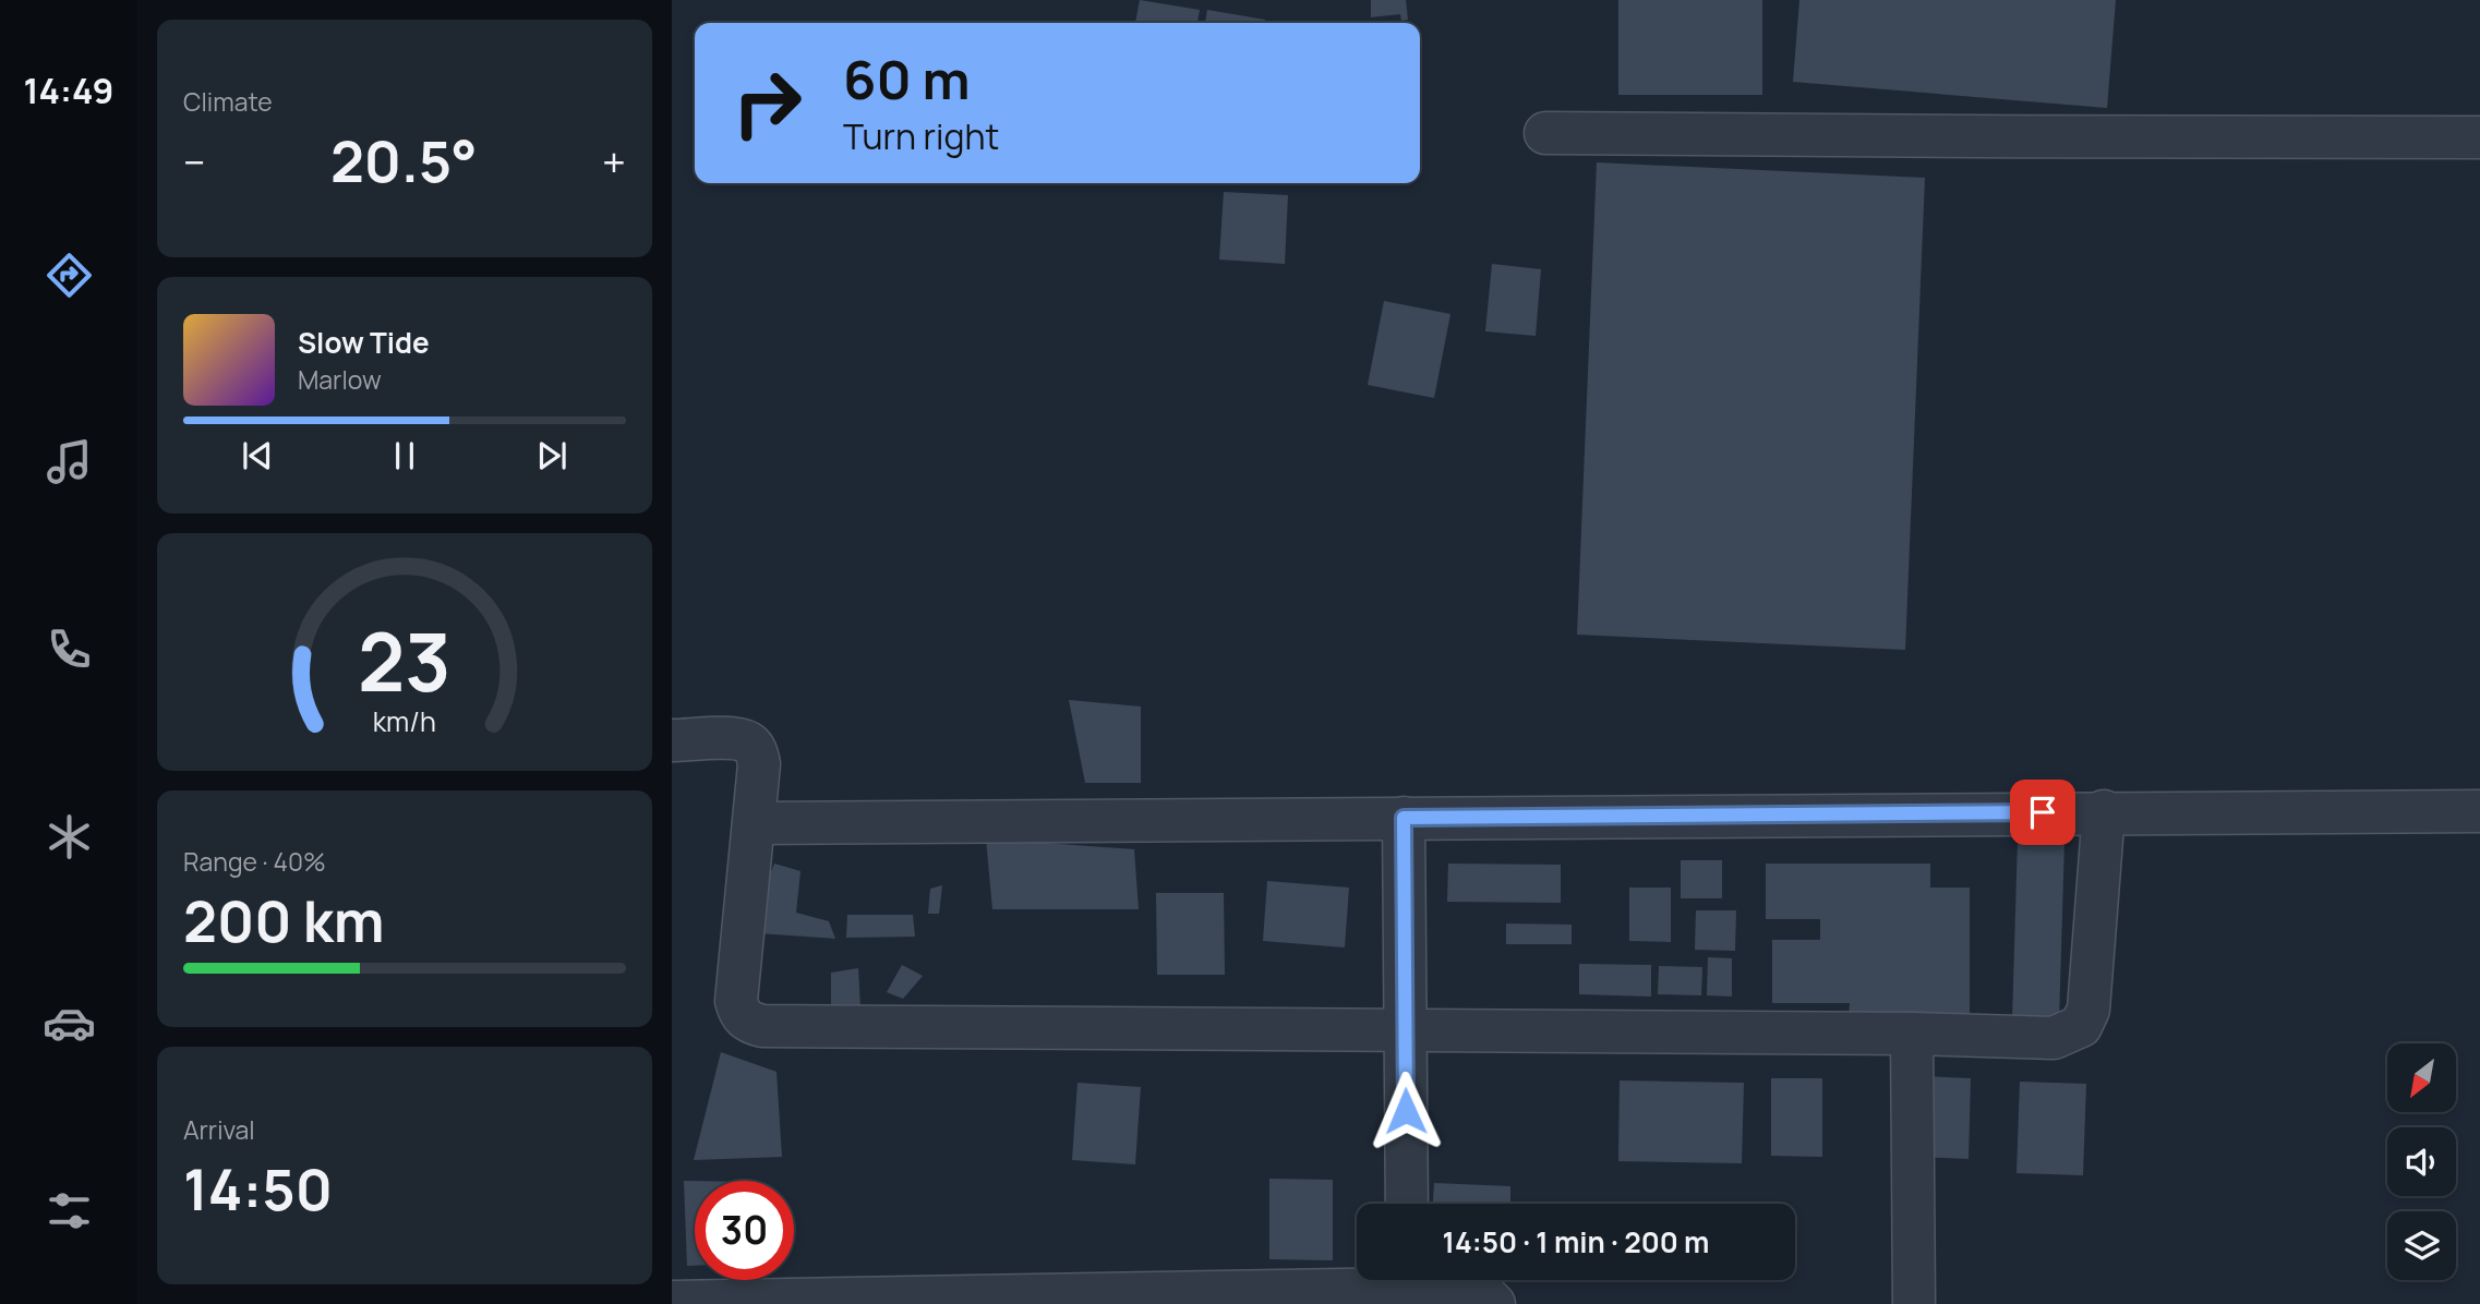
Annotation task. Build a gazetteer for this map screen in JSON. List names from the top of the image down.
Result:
{
  "north": "bottom left",
  "page": {
    "tabs": "14:49",
    "tile": [
      "Climate",
      ["Range · 40%", "200 km"],
      ["Arrival", "14:50"]
    ],
    "turn": ["60 m", "Turn right"],
    "heat": ["−", "20.5°", "+"],
    "song": ["Slow Tide", "Marlow"],
    "limit": "30",
    "trip": "14:50 · 1 min · 200 m",
    "gauge": ["23", "km/h"]
  }
}
